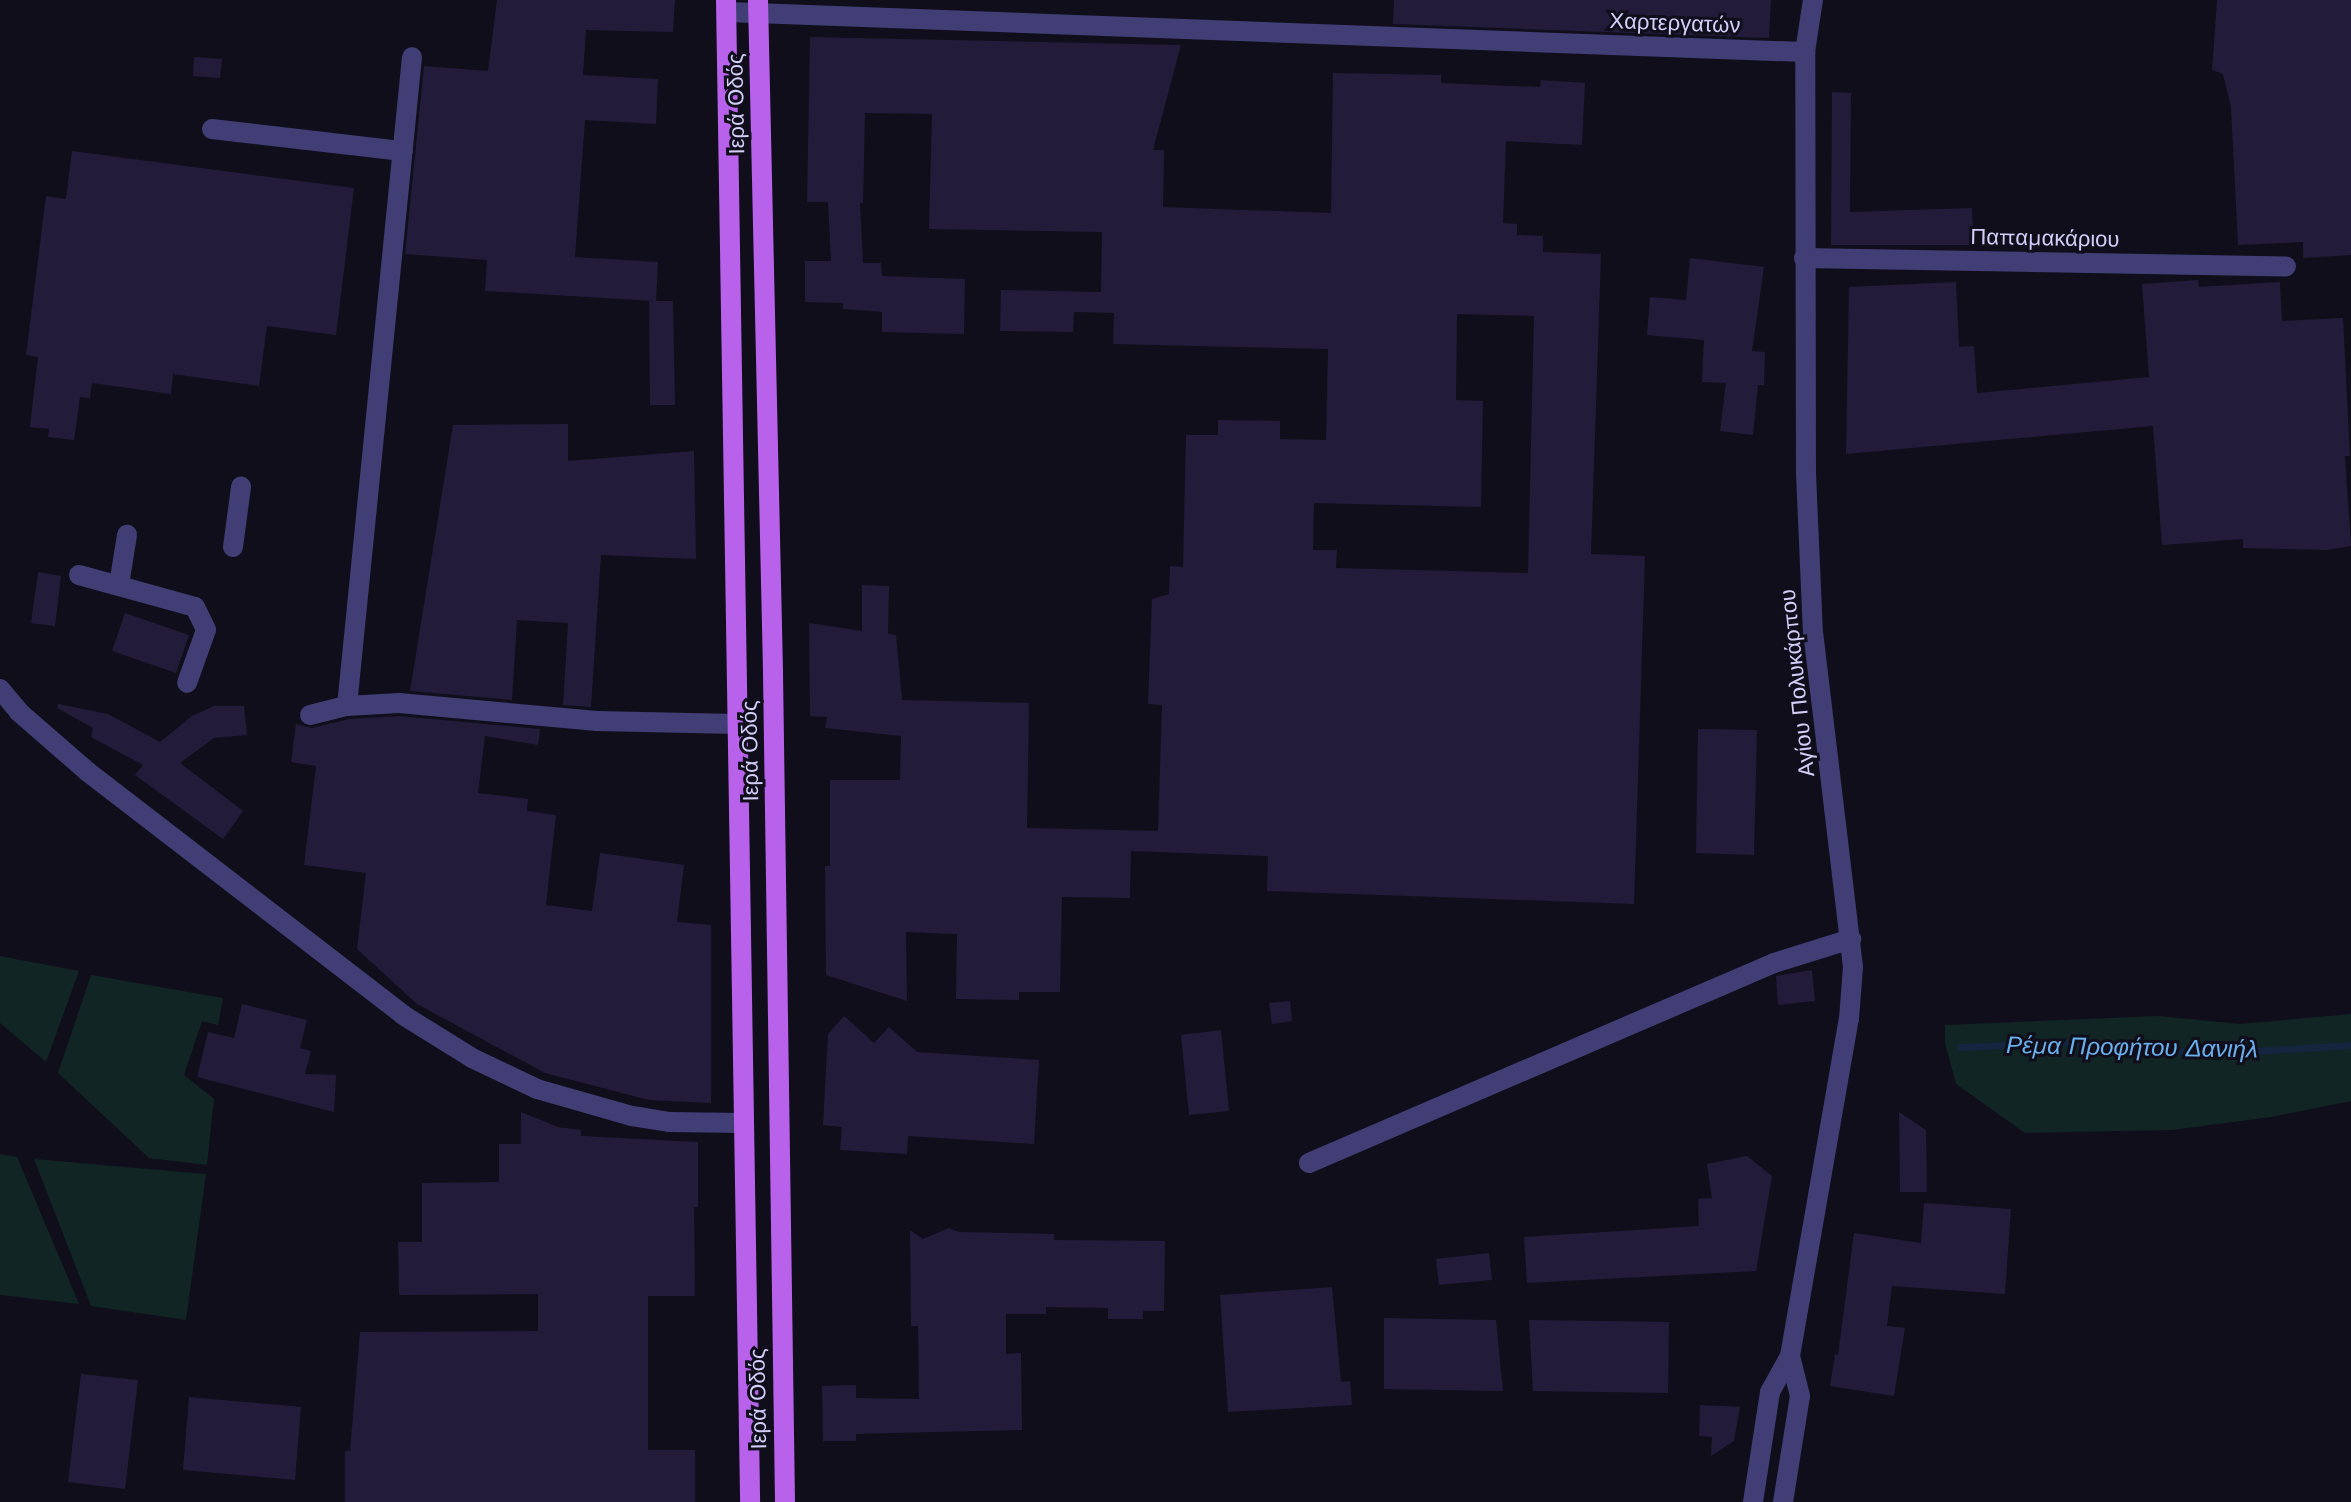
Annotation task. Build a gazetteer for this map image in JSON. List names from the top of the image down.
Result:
{
  "streets": {
    "main road": ["Ιερά Οδός"],
    "street": ["Χαρτεργατών", "Παπαμακάριου", "Αγίου Πολυκάρπου"]
  },
  "crossings": [
    ["Χαρτεργατών", "Ιερά Οδός"],
    ["Χαρτεργατών", "Αγίου Πολυκάρπου"],
    ["Παπαμακάριου", "Αγίου Πολυκάρπου"]
  ],
  "water": ["Ρέμα Προφήτου Δανιήλ"]
}
